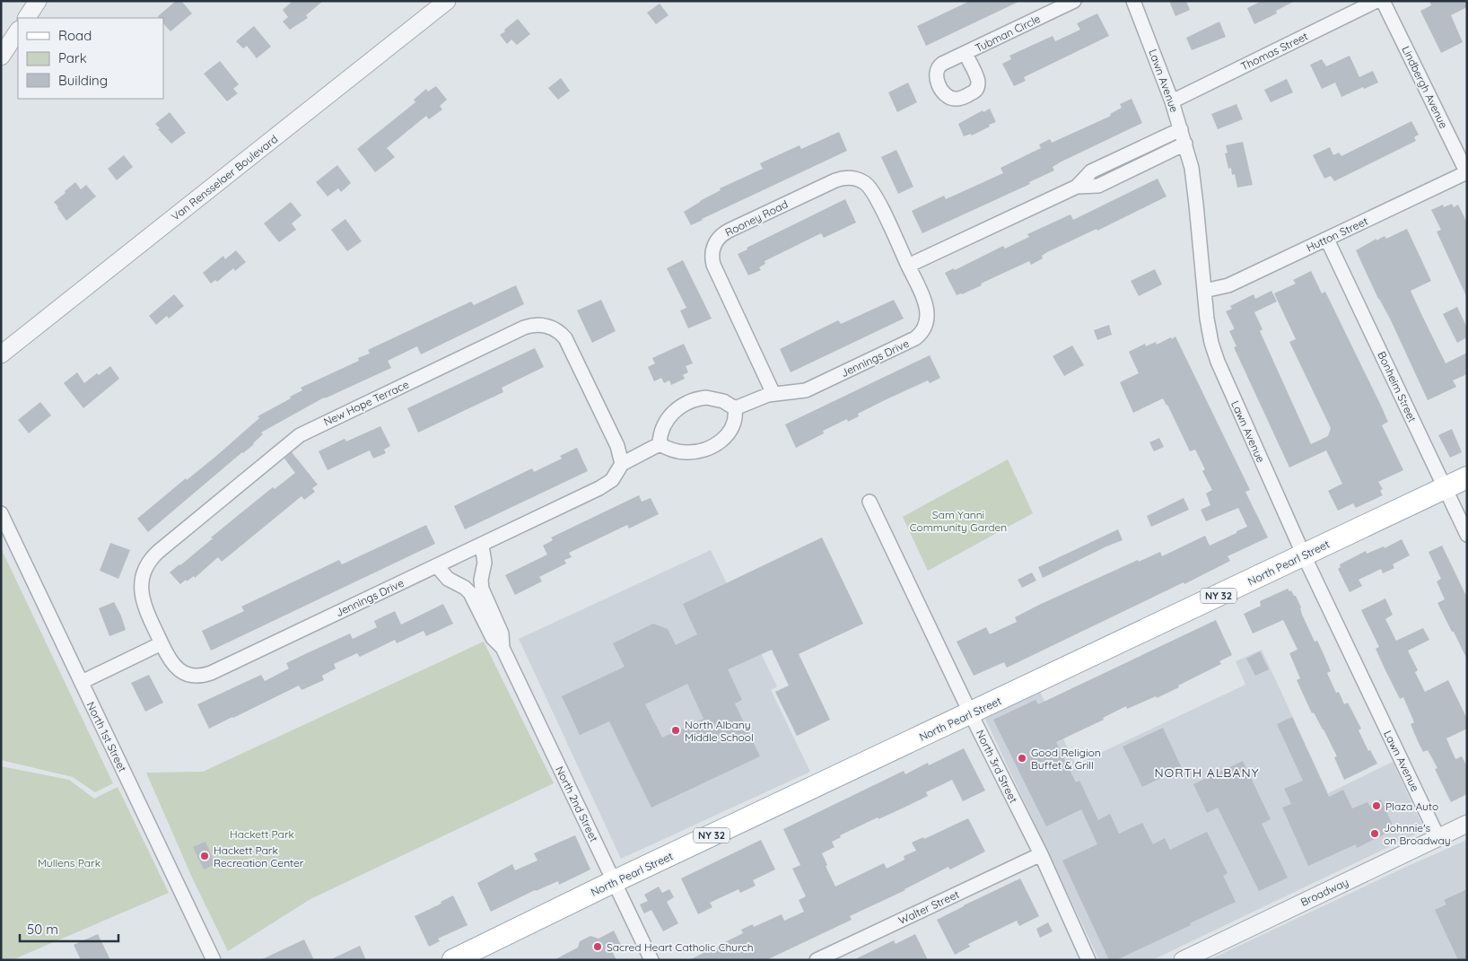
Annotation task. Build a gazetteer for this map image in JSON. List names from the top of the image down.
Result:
{
  "streets": {
    "main road": ["North Pearl Street", "NY 32"],
    "street": [
      "Tubman Circle",
      "Thomas Street",
      "Lawn Avenue",
      "Lindbergh Avenue",
      "Van Rensselaer Boulevard",
      "Rooney Road",
      "Hutton Street",
      "Jennings Drive",
      "Bonheim Street",
      "New Hope Terrace",
      "North 1st Street",
      "North 3rd Street",
      "North 2nd Street",
      "Broadway",
      "Walter Street"
    ]
  },
  "crossings": [
    ["Thomas Street", "Lawn Avenue"],
    ["Lawn Avenue", "Hutton Street"],
    ["Lawn Avenue", "North Pearl Street"],
    ["Lawn Avenue", "Broadway"],
    ["Lindbergh Avenue", "Hutton Street"],
    ["Rooney Road", "Jennings Drive"],
    ["Hutton Street", "Bonheim Street"],
    ["Jennings Drive", "New Hope Terrace"],
    ["Jennings Drive", "North 2nd Street"],
    ["Bonheim Street", "North Pearl Street"],
    ["North Pearl Street", "North 3rd Street"],
    ["North Pearl Street", "North 2nd Street"],
    ["North 3rd Street", "Walter Street"]
  ],
  "districts": ["NORTH ALBANY"],
  "parks": ["Sam Yanni Community Garden", "Hackett Park", "Mullens Park"],
  "places": [
    "North Albany Middle School",
    "Good Religion Buffet & Grill",
    "Plaza Auto",
    "Johnnie's on Broadway",
    "Hackett Park Recreation Center",
    "Sacred Heart Catholic Church"
  ],
  "legend": ["Road", "Park", "Building"],
  "scale_bar": "50 m"
}
